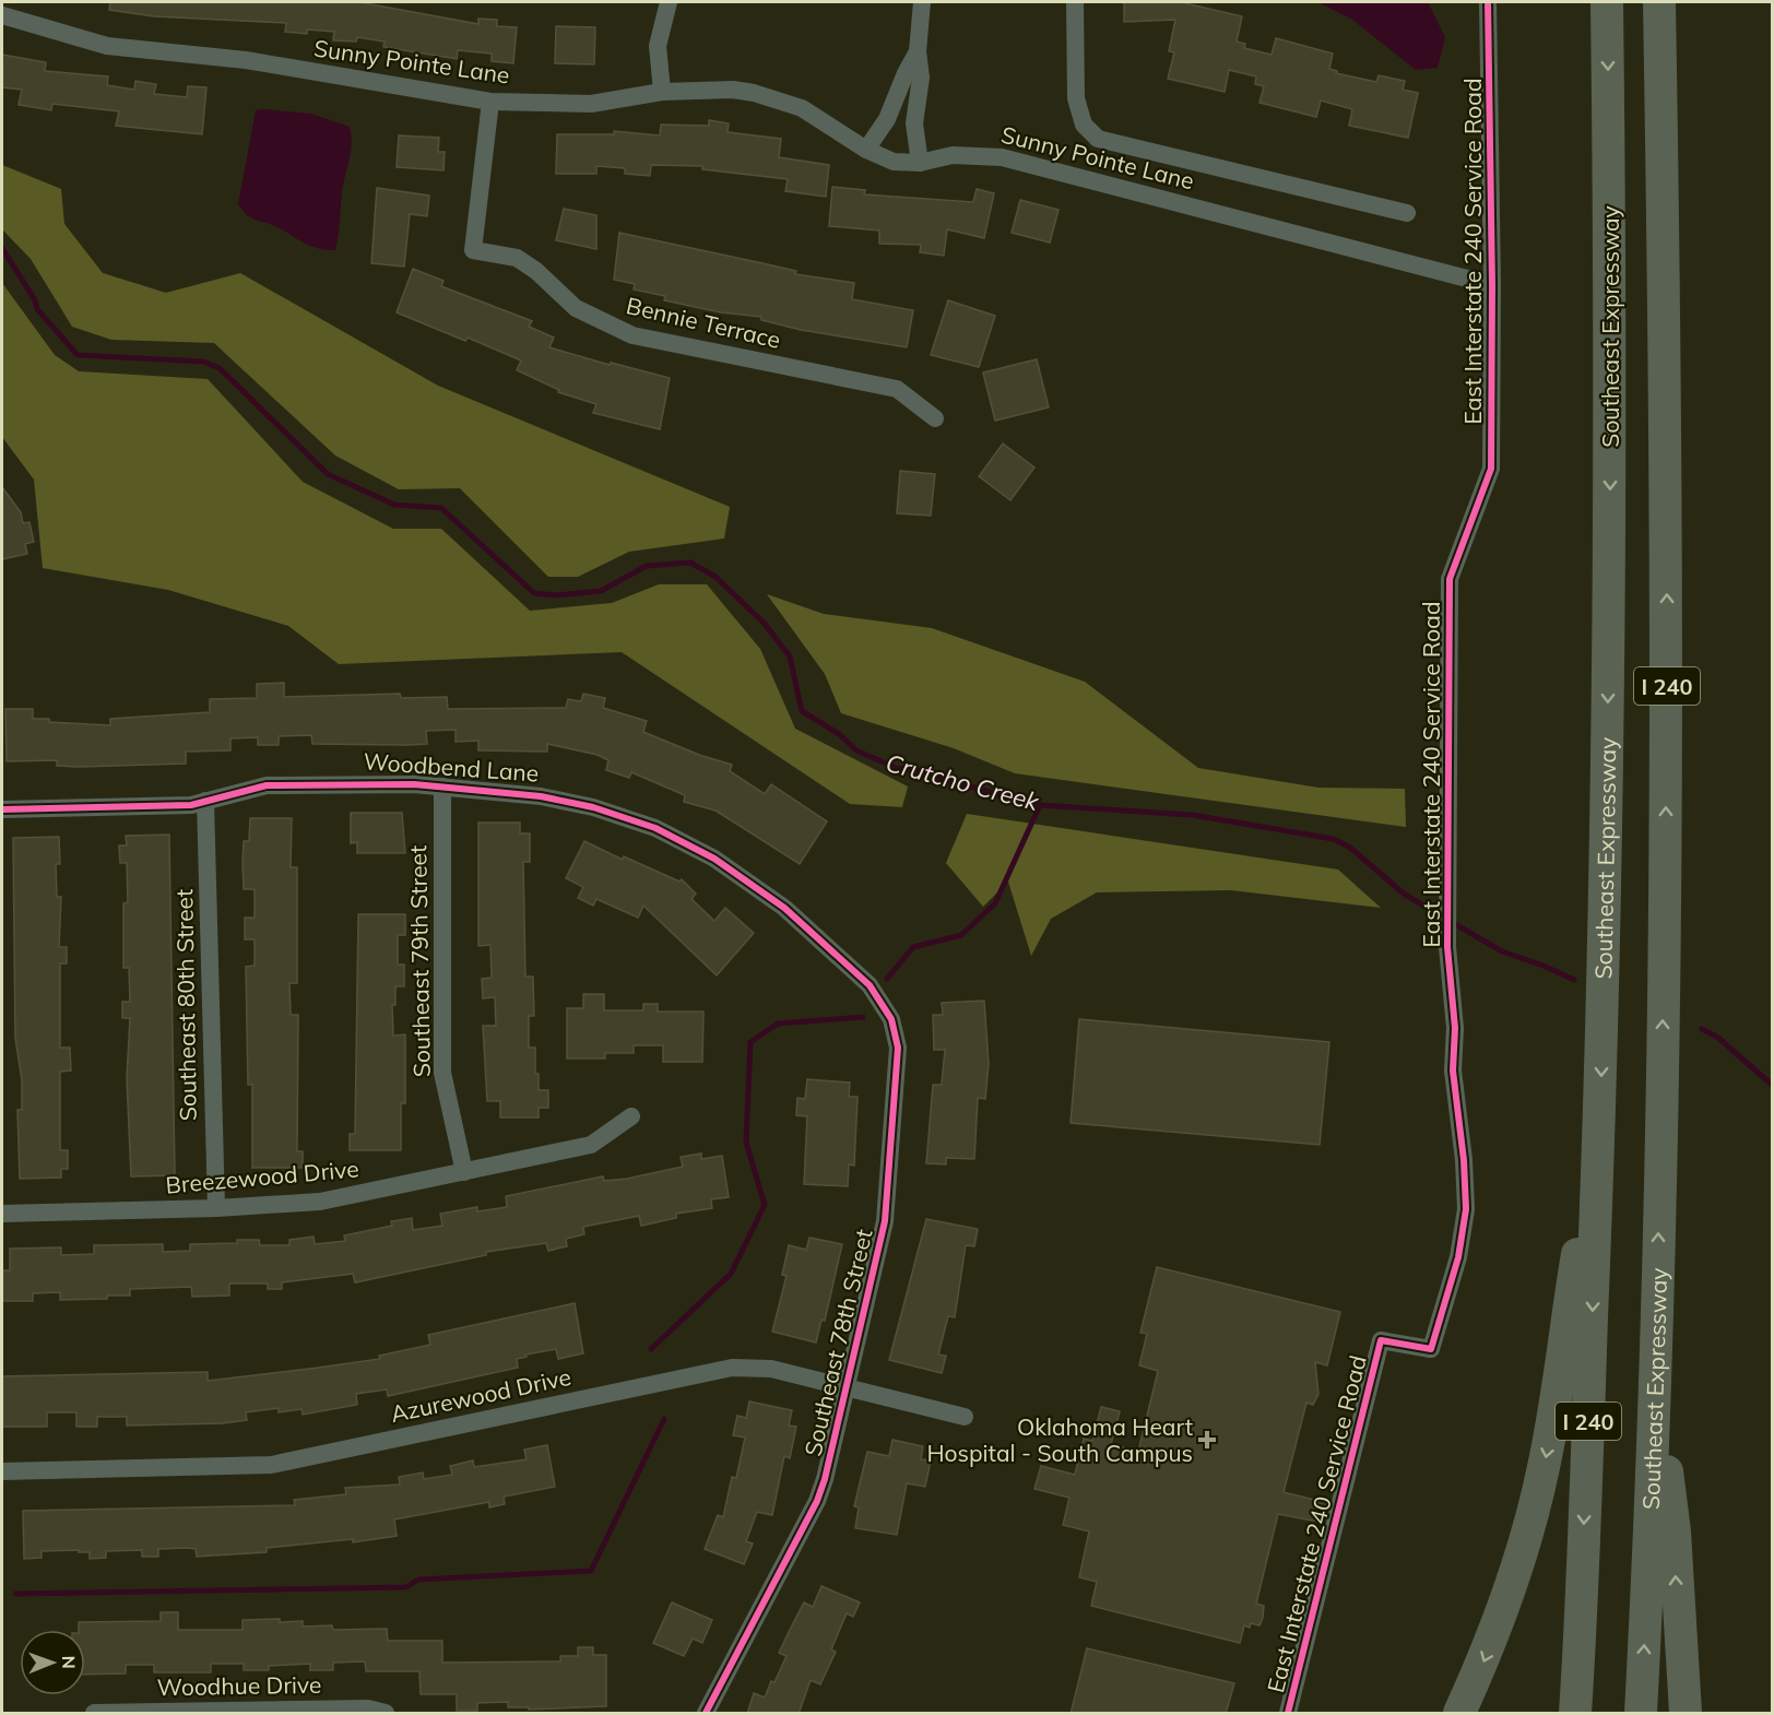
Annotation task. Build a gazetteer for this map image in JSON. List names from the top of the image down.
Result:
{
  "streets": {
    "highway": ["Southeast Expressway", "I 240"],
    "street": [
      "Sunny Pointe Lane",
      "East Interstate 240 Service Road",
      "Bennie Terrace",
      "Woodbend Lane",
      "Southeast 79th Street",
      "Southeast 80th Street",
      "Breezewood Drive",
      "Southeast 78th Street",
      "Azurewood Drive",
      "Woodhue Drive"
    ]
  },
  "crossings": [
    ["Sunny Pointe Lane", "East Interstate 240 Service Road"],
    ["Sunny Pointe Lane", "Bennie Terrace"],
    ["Woodbend Lane", "Southeast 79th Street"],
    ["Woodbend Lane", "Southeast 80th Street"],
    ["Woodbend Lane", "Southeast 78th Street"],
    ["Southeast 79th Street", "Breezewood Drive"],
    ["Southeast 80th Street", "Breezewood Drive"],
    ["Southeast 78th Street", "Azurewood Drive"]
  ],
  "water": ["Crutcho Creek"],
  "places": {
    "health": ["Oklahoma Heart Hospital - South Campus"]
  },
  "north": "right"
}
